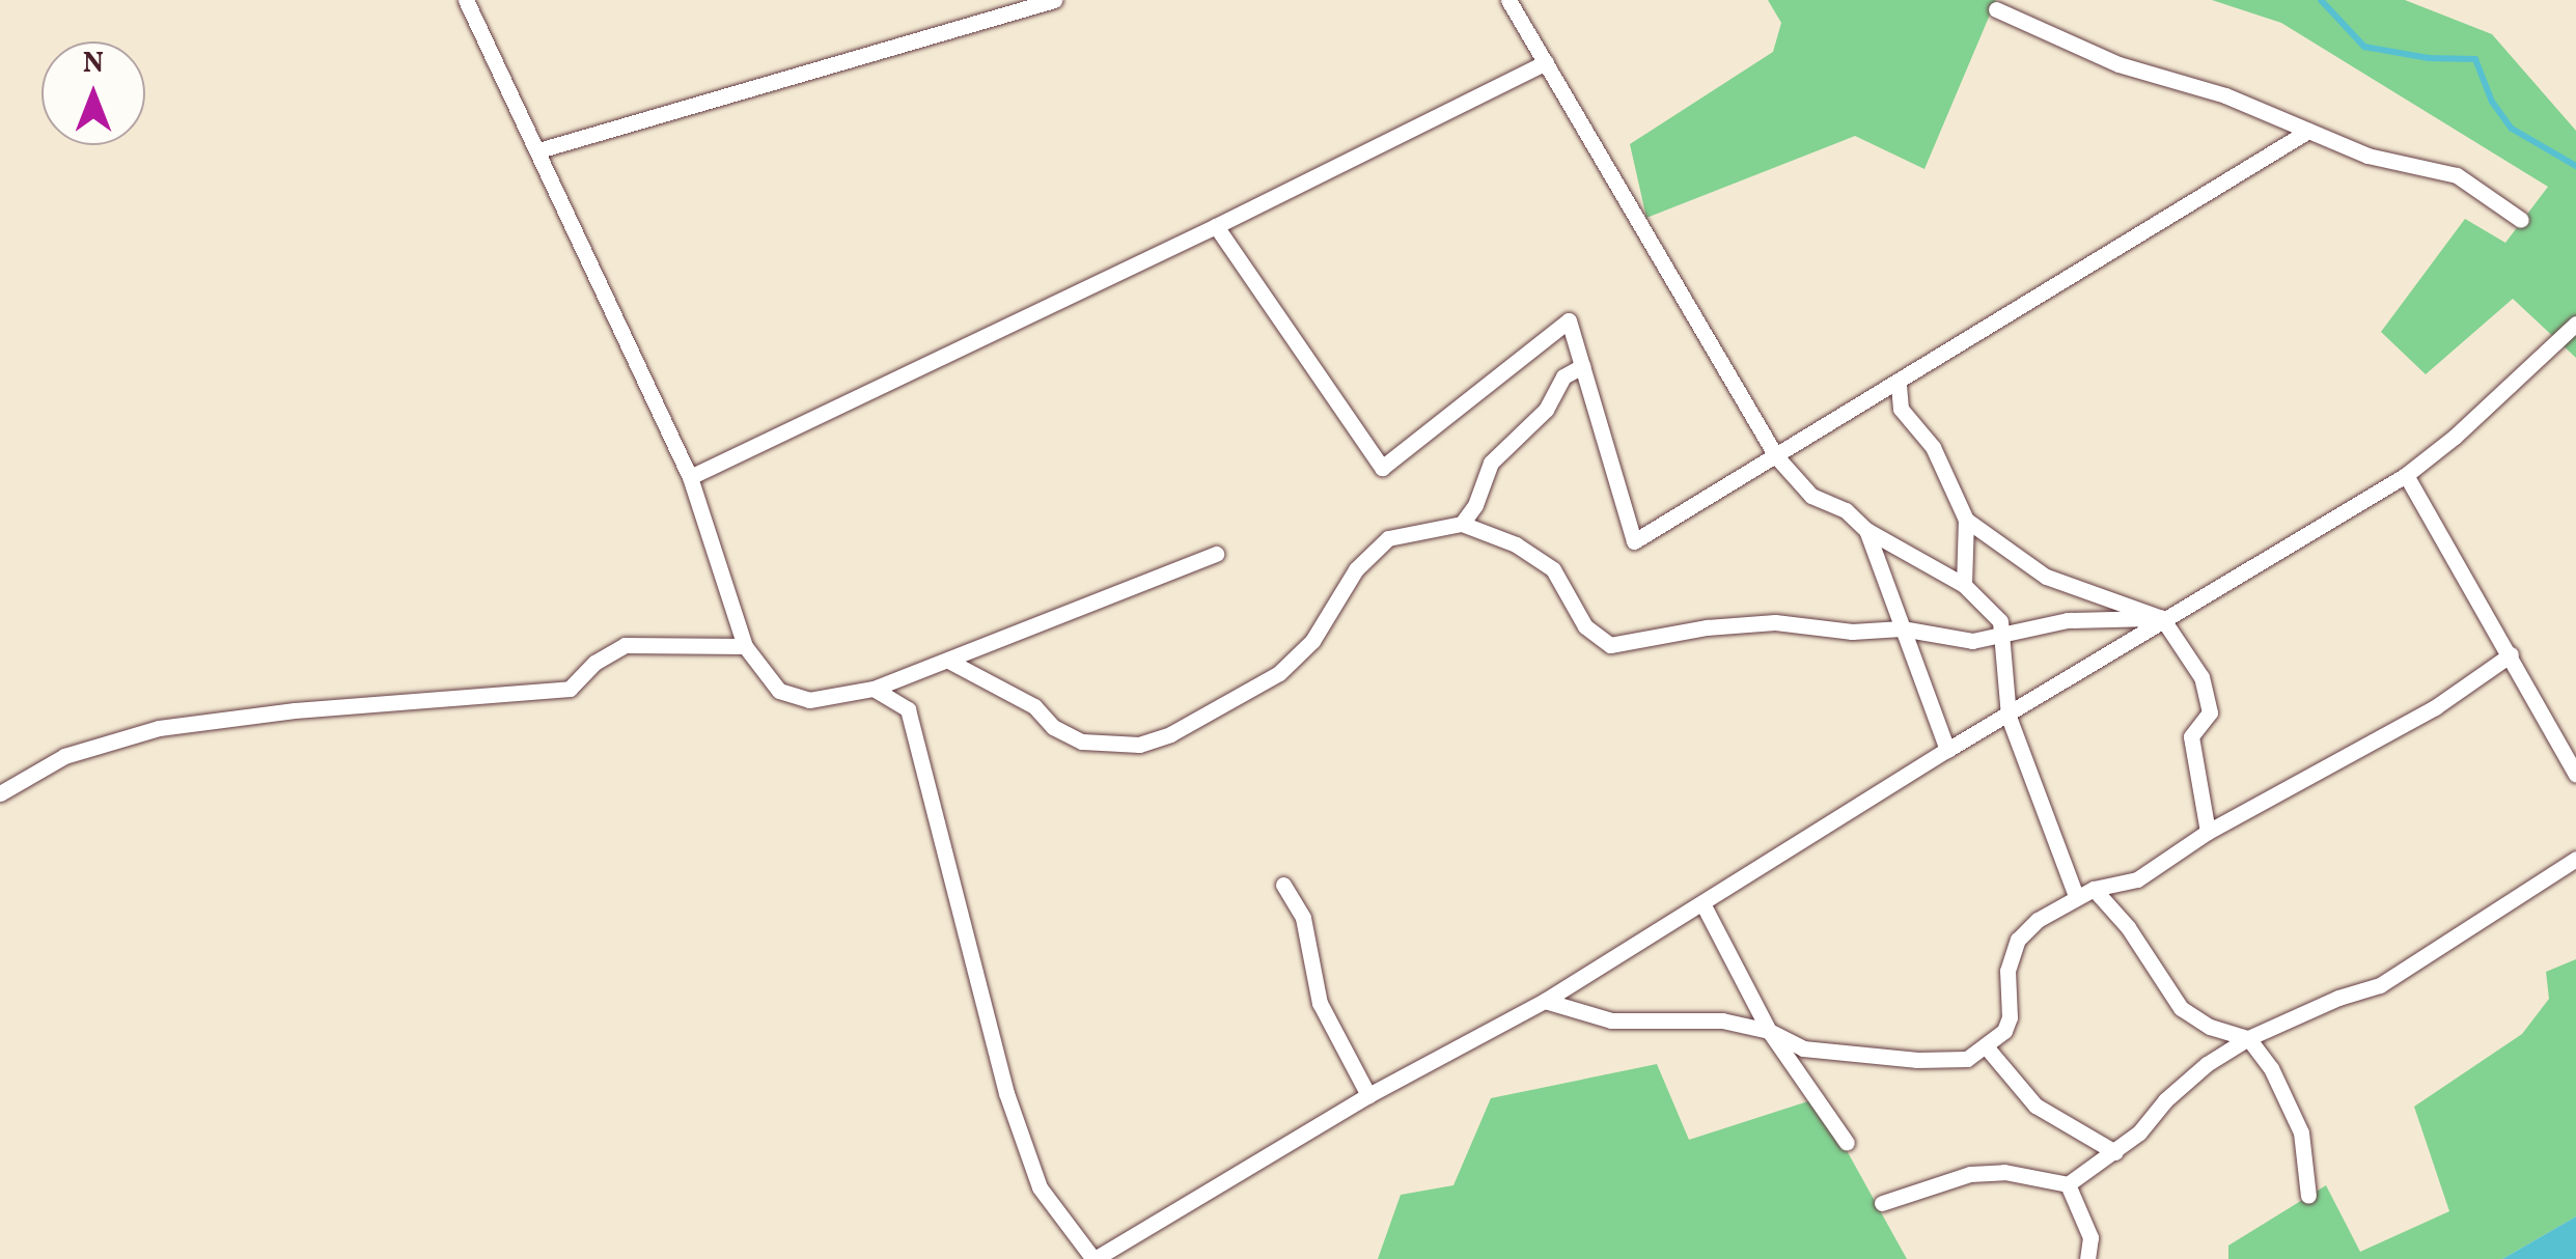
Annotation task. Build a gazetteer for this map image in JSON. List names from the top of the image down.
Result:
{
  "north": "top"
}
